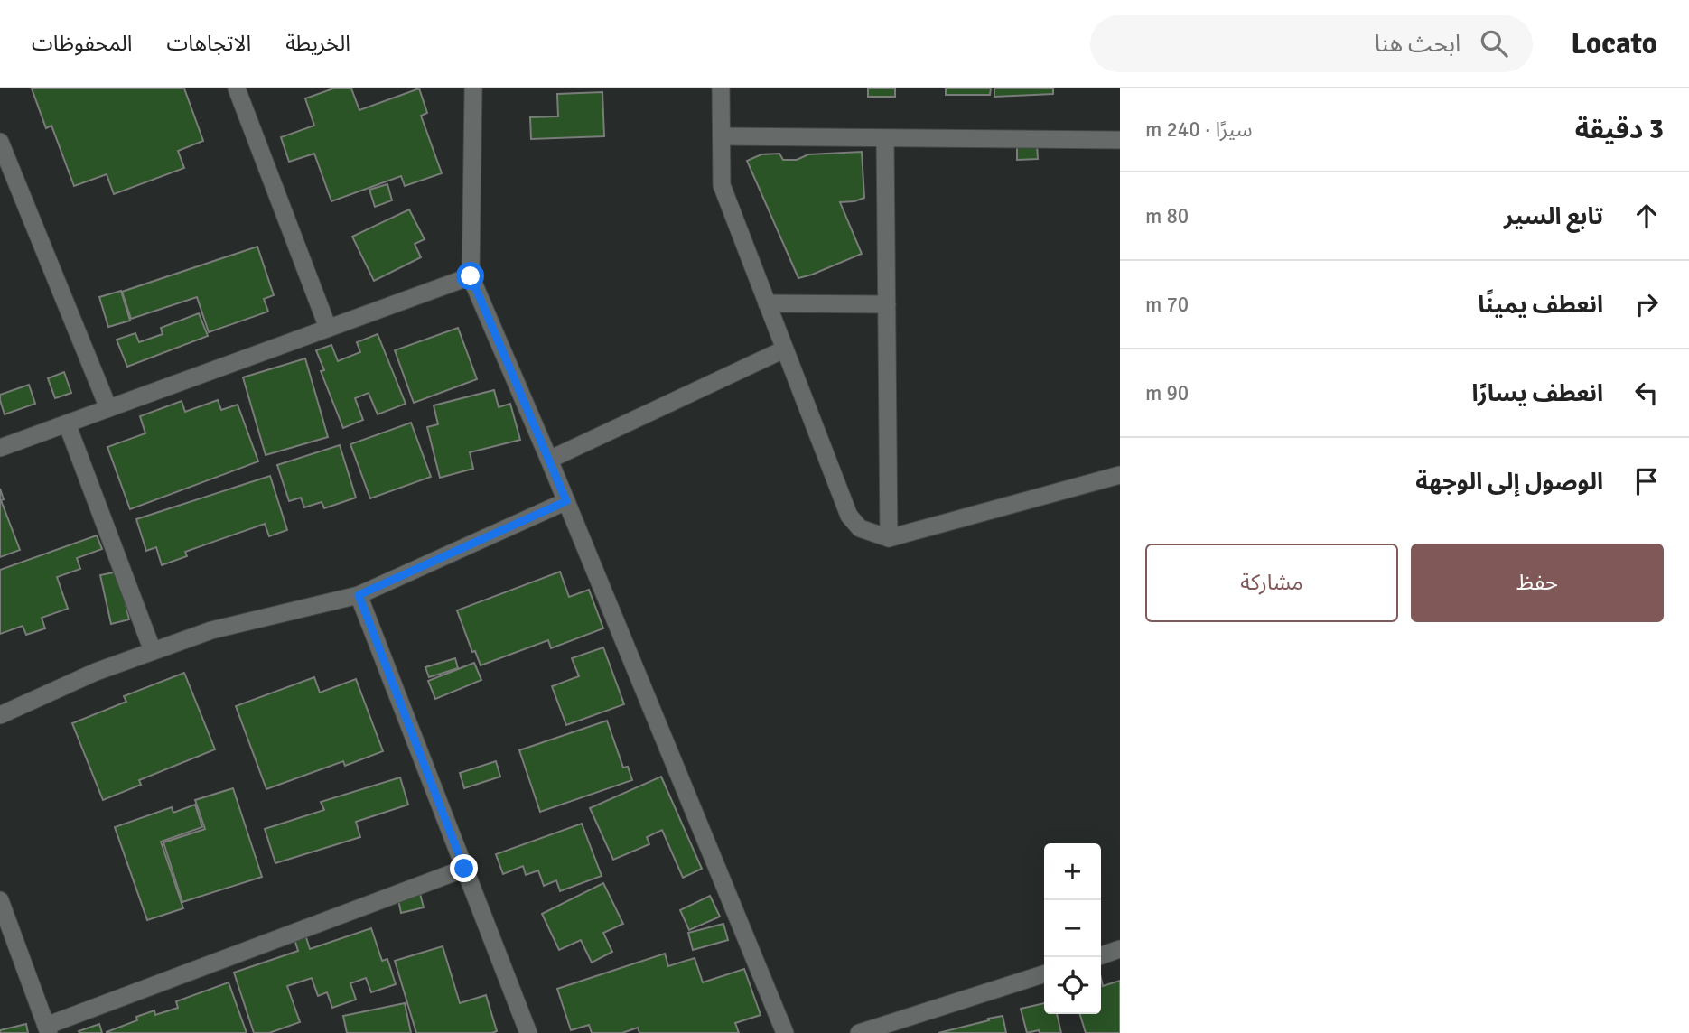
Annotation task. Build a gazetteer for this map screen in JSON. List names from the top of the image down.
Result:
{
  "page": {
    "header": "Locato",
    "search": "ابحث هنا",
    "nav": ["الخريطة", "الاتجاهات", "المحفوظات"],
    "heading": ["3 دقيقة", "سيرًا · 240 m"],
    "list": [
      ["تابع السير", "80 m"],
      ["انعطف يمينًا", "70 m"],
      ["انعطف يسارًا", "90 m"],
      "الوصول إلى الوجهة"
    ],
    "buttons": ["حفظ", "مشاركة"],
    "map_buttons": ["+", "−"]
  }
}
